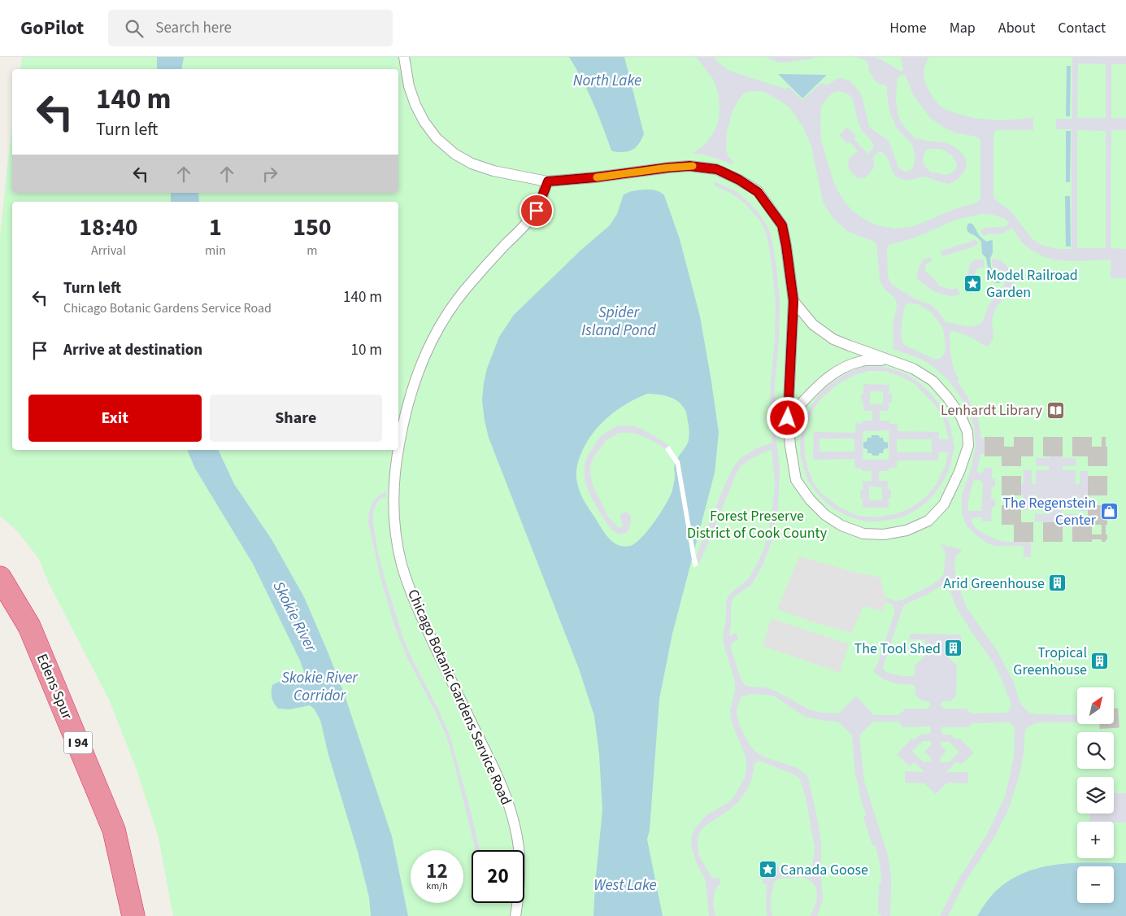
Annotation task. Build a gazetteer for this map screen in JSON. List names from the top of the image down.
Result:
{
  "streets": {
    "highway": ["Edens Spur", "I 94"],
    "lane": ["Chicago Botanic Gardens Service Road"]
  },
  "water": [
    "North Lake",
    "Spider Island Pond",
    "Skokie River",
    "Skokie River Corridor",
    "West Lake"
  ],
  "parks": ["Forest Preserve District of Cook County"],
  "places": {
    "place": ["Model Railroad Garden", "Canada Goose"],
    "library": ["Lenhardt Library"],
    "shop": ["The Regenstein Center"],
    "building": ["Arid Greenhouse", "The Tool Shed", "Tropical Greenhouse"]
  },
  "north": "top right",
  "page": {
    "header": "GoPilot",
    "search": "Search here",
    "nav": [
      "Home",
      "Map",
      "About",
      "Contact"
    ],
    "turn": ["140 m", "Turn left"],
    "eta": [
      "18:40",
      "Arrival",
      "1",
      "min",
      "150",
      "m"
    ],
    "list": [
      {
        "name": "Turn left",
        "note": "Chicago Botanic Gardens Service Road",
        "value": "140 m"
      },
      {
        "name": "Arrive at destination",
        "value": "10 m"
      }
    ],
    "buttons": ["Exit", "Share"],
    "map_buttons": ["+", "−"],
    "speed": "12 km/h",
    "limit": "20"
  }
}
